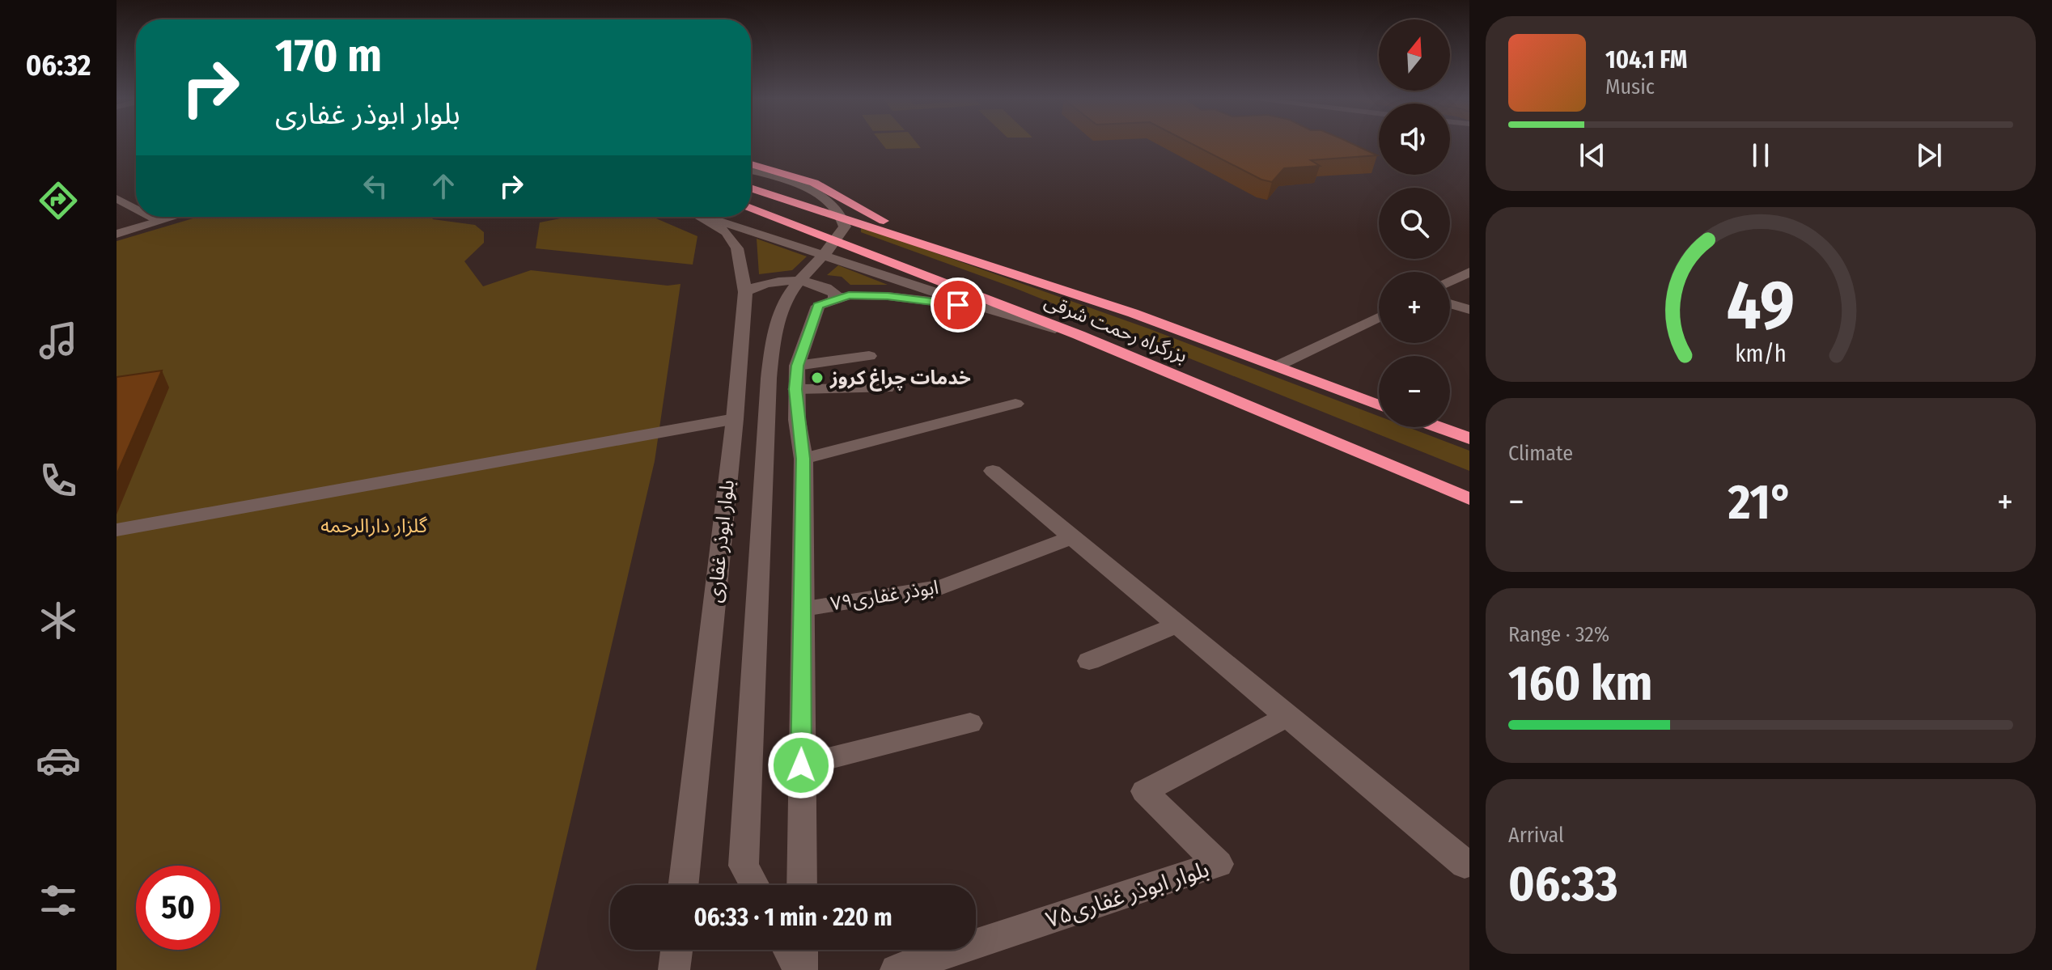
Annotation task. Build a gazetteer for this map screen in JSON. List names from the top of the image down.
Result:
{
  "streets": {
    "highway": ["بزرگراه رحمت شرقی"],
    "main road": ["بلوار ابوذر غفاری", "۷۹ابوذر غفاری", "بلوار ابوذر غفاری۷۵"]
  },
  "parks": ["گلزار دارالرحمه"],
  "places": ["خدمات چراغ کروز"],
  "north": "top",
  "page": {
    "tabs": "06:32",
    "map_buttons": ["+", "−"],
    "turn": ["170 m", "بلوار ابوذر غفاری"],
    "song": ["104.1 FM", "Music"],
    "tile": [
      "Climate",
      ["Range · 32%", "160 km"],
      ["Arrival", "06:33"]
    ],
    "heat": ["−", "21°", "+"],
    "limit": "50",
    "trip": "06:33 · 1 min · 220 m",
    "gauge": ["49", "km/h"]
  }
}
